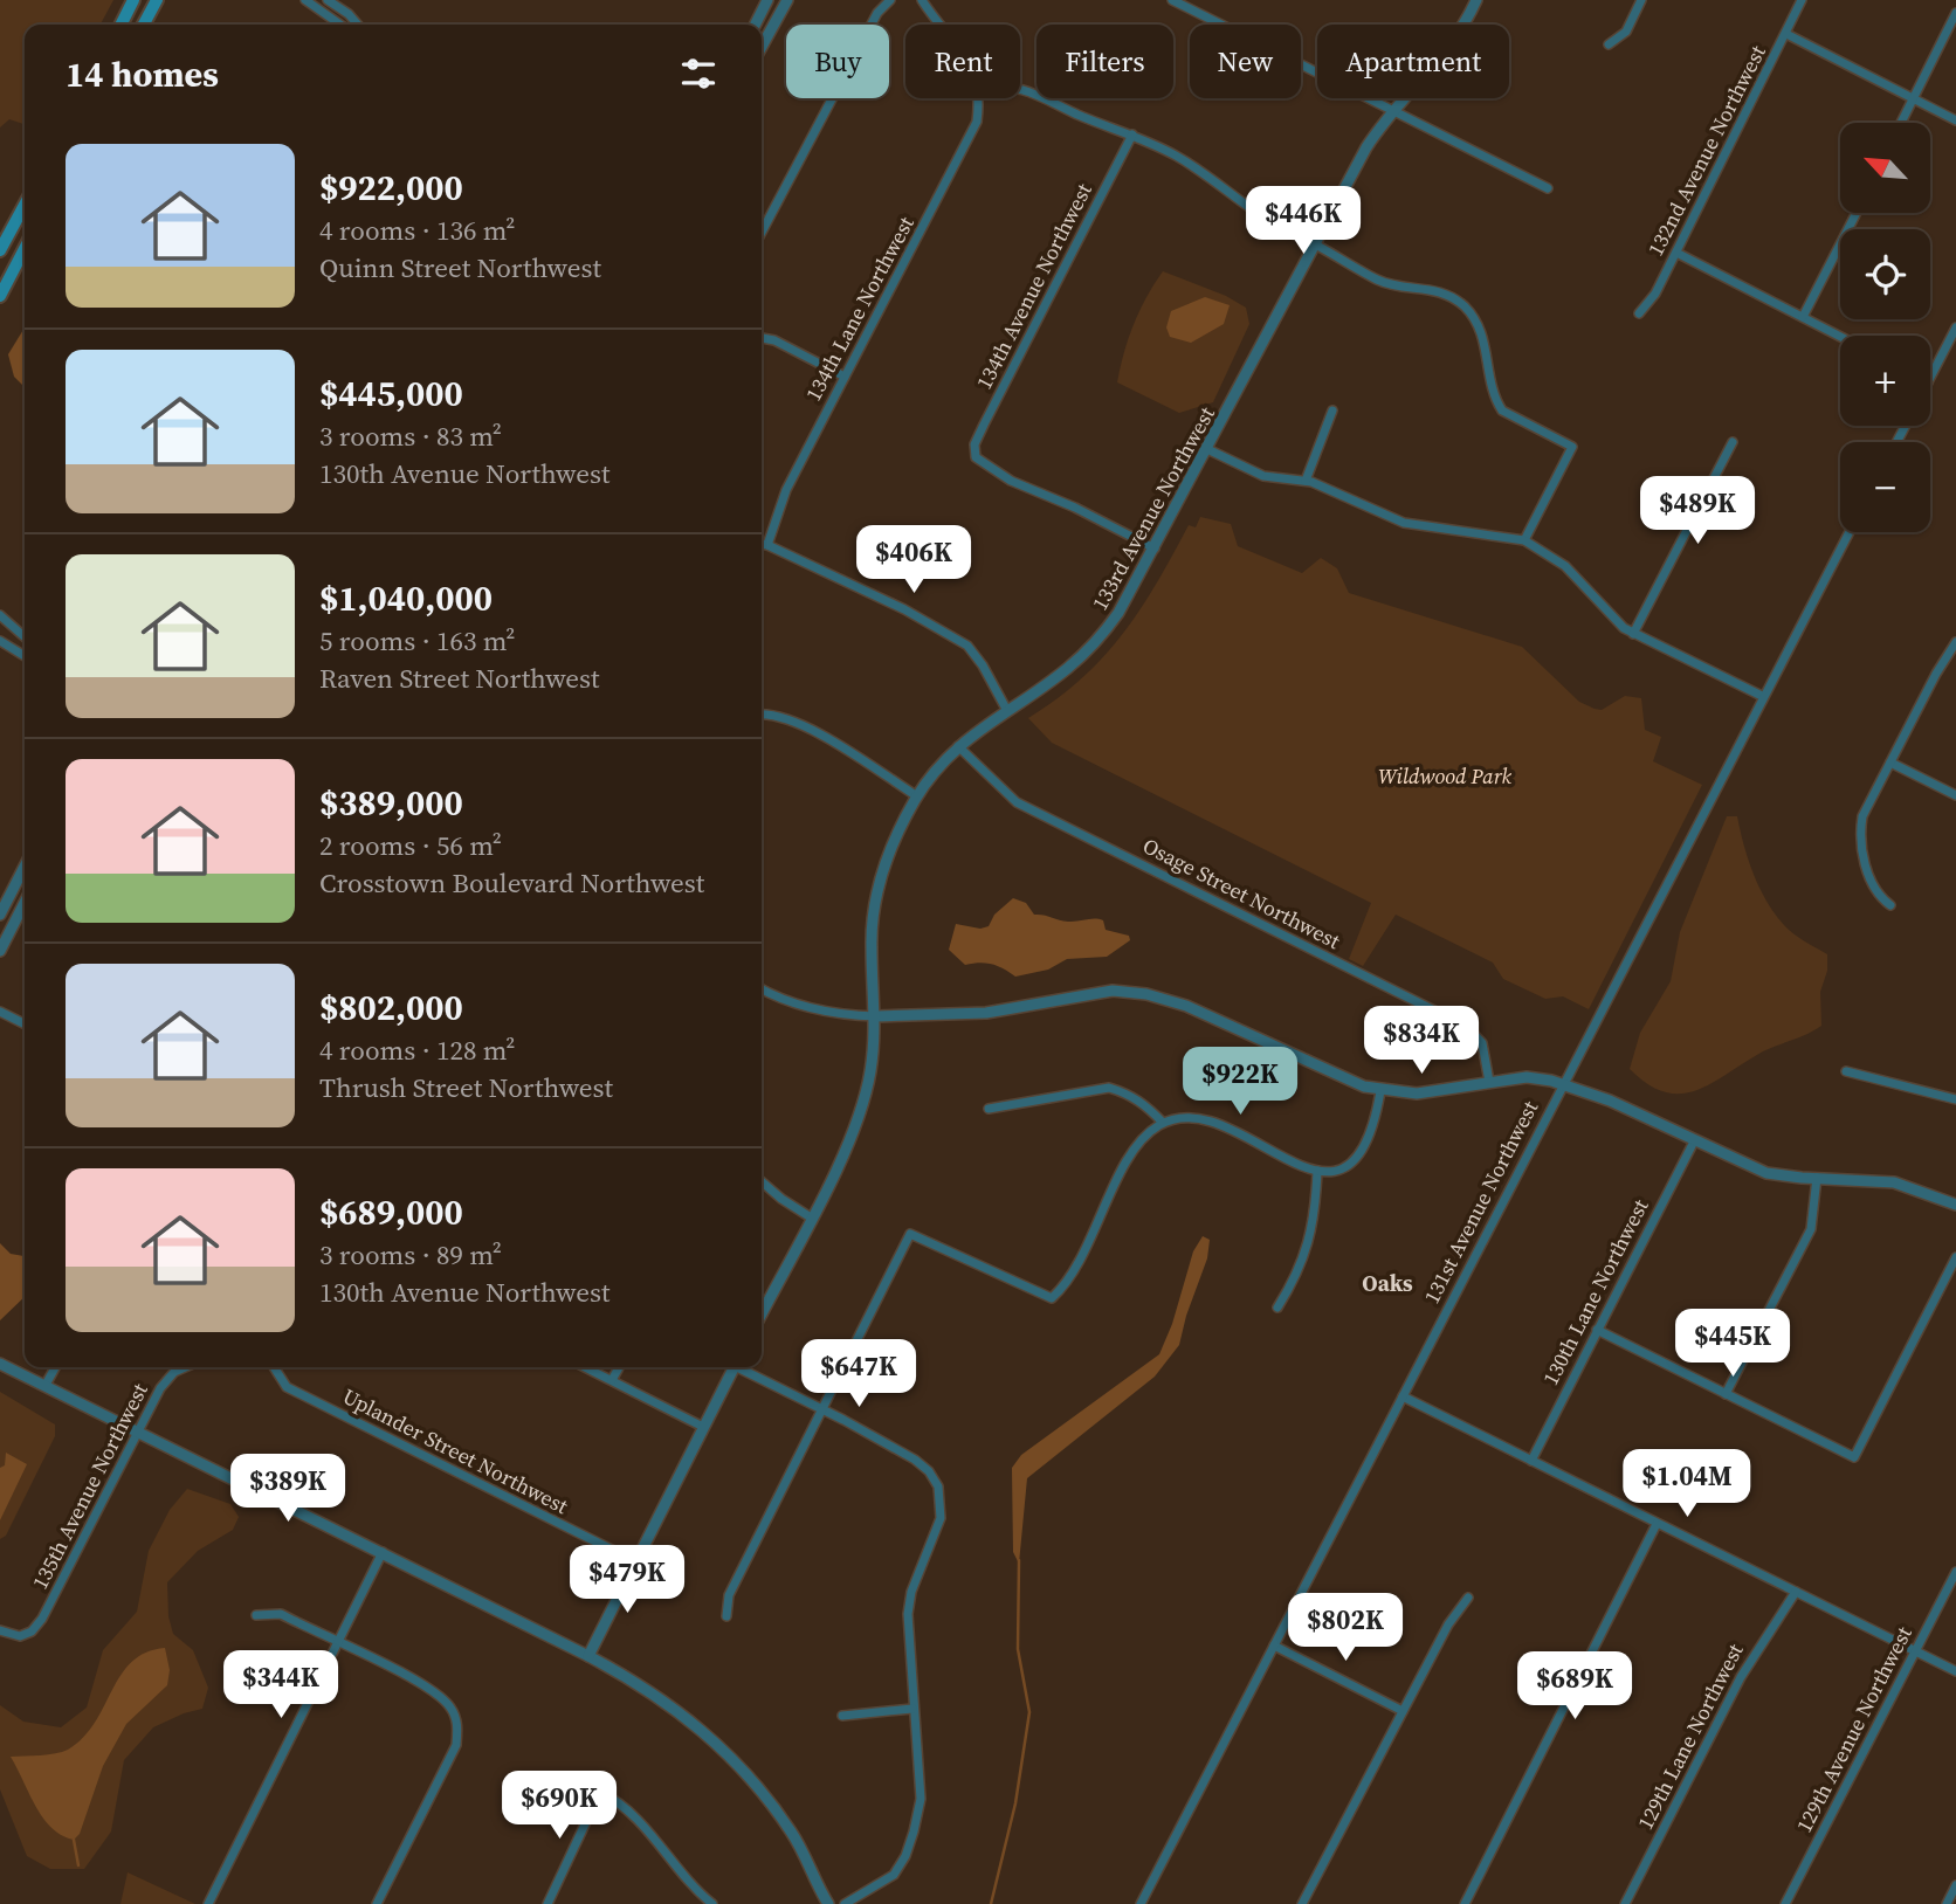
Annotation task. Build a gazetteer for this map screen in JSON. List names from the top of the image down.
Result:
{
  "streets": {
    "street": [
      "132nd Avenue Northwest",
      "134th Avenue Northwest",
      "134th Lane Northwest",
      "133rd Avenue Northwest",
      "Osage Street Northwest",
      "131st Avenue Northwest",
      "130th Lane Northwest",
      "Uplander Street Northwest",
      "135th Avenue Northwest",
      "129th Avenue Northwest",
      "129th Lane Northwest"
    ]
  },
  "crossings": [
    ["134th Avenue Northwest", "133rd Avenue Northwest"],
    ["133rd Avenue Northwest", "Osage Street Northwest"]
  ],
  "districts": ["Oaks"],
  "parks": ["Wildwood Park"],
  "north": "top left",
  "page": {
    "chip": [
      "Buy",
      "Rent",
      "Filters",
      "New",
      "Apartment"
    ],
    "heading": "14 homes",
    "map_buttons": ["+", "−"],
    "list": [
      {
        "name": "$922,000",
        "note": "4 rooms · 136 m² · Quinn Street Northwest"
      },
      {
        "name": "$445,000",
        "note": "3 rooms · 83 m² · 130th Avenue Northwest"
      },
      {
        "name": "$1,040,000",
        "note": "5 rooms · 163 m² · Raven Street Northwest"
      },
      {
        "name": "$389,000",
        "note": "2 rooms · 56 m² · Crosstown Boulevard Northwest"
      },
      {
        "name": "$802,000",
        "note": "4 rooms · 128 m² · Thrush Street Northwest"
      },
      {
        "name": "$689,000",
        "note": "3 rooms · 89 m² · 130th Avenue Northwest"
      }
    ],
    "price": [
      "$446K",
      "$489K",
      "$406K",
      "$834K",
      "$922K",
      "$445K",
      "$647K",
      "$1.04M",
      "$389K",
      "$479K",
      "$802K",
      "$344K",
      "$689K",
      "$690K"
    ]
  }
}
